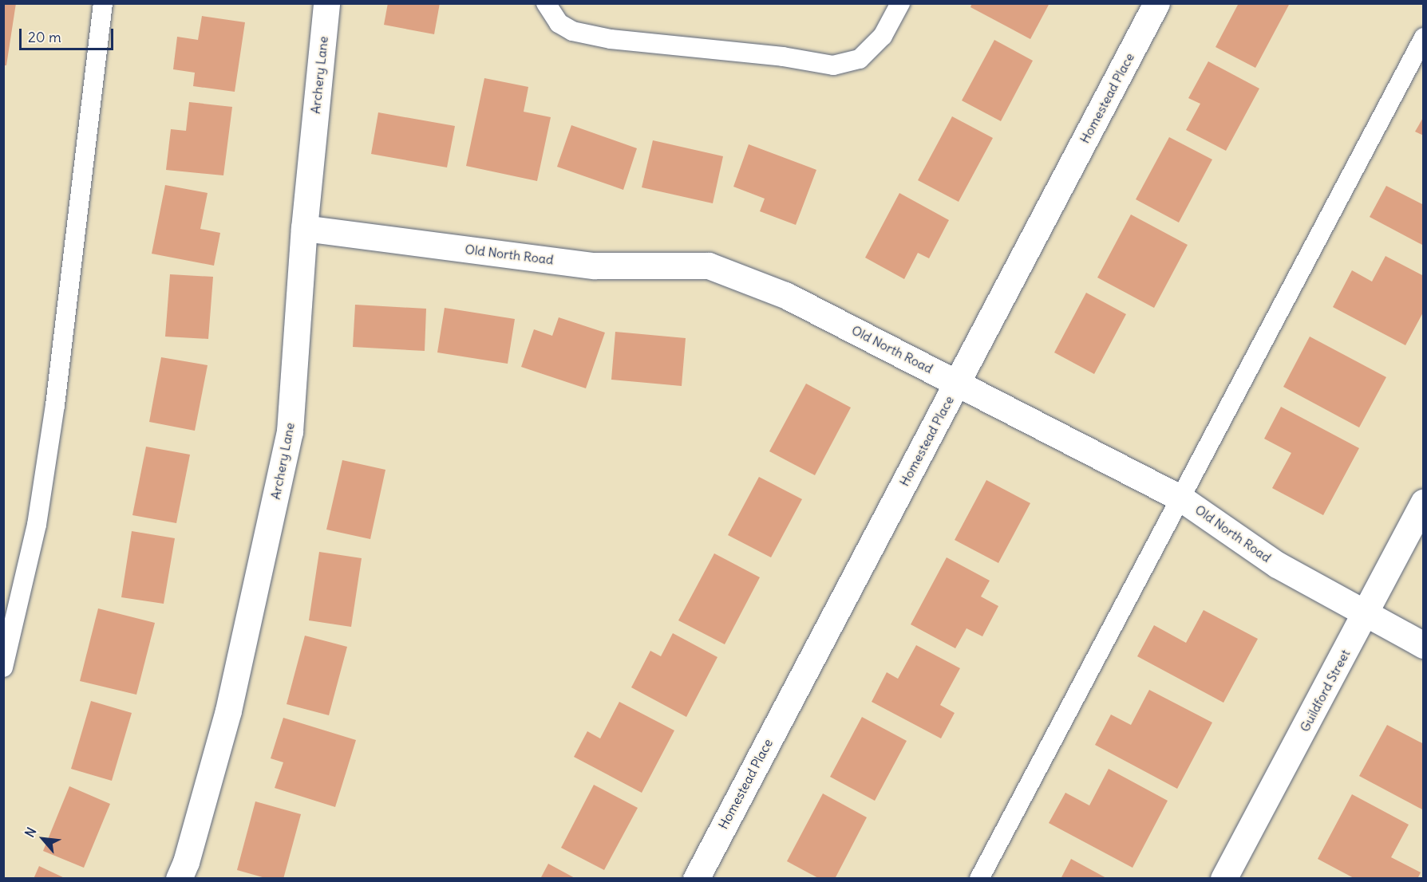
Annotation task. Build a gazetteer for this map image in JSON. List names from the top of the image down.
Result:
{
  "streets": {
    "street": [
      "Archery Lane",
      "Homestead Place",
      "Old North Road",
      "Guildford Street"
    ]
  },
  "crossings": [
    ["Archery Lane", "Old North Road"],
    ["Homestead Place", "Old North Road"],
    ["Old North Road", "Guildford Street"]
  ],
  "scale_bar": "20 m",
  "north": "top left"
}
